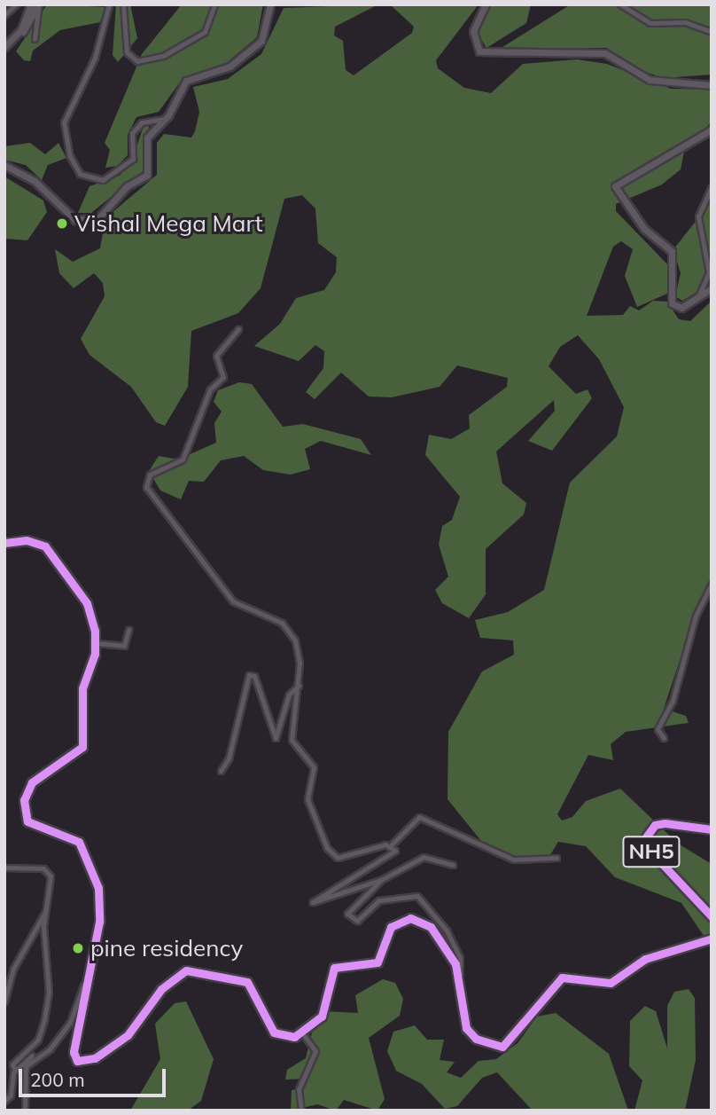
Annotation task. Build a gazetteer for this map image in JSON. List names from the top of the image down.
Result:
{
  "streets": {
    "highway": ["NH5"]
  },
  "places": ["Vishal Mega Mart", "pine residency"],
  "scale_bar": "200 m"
}
